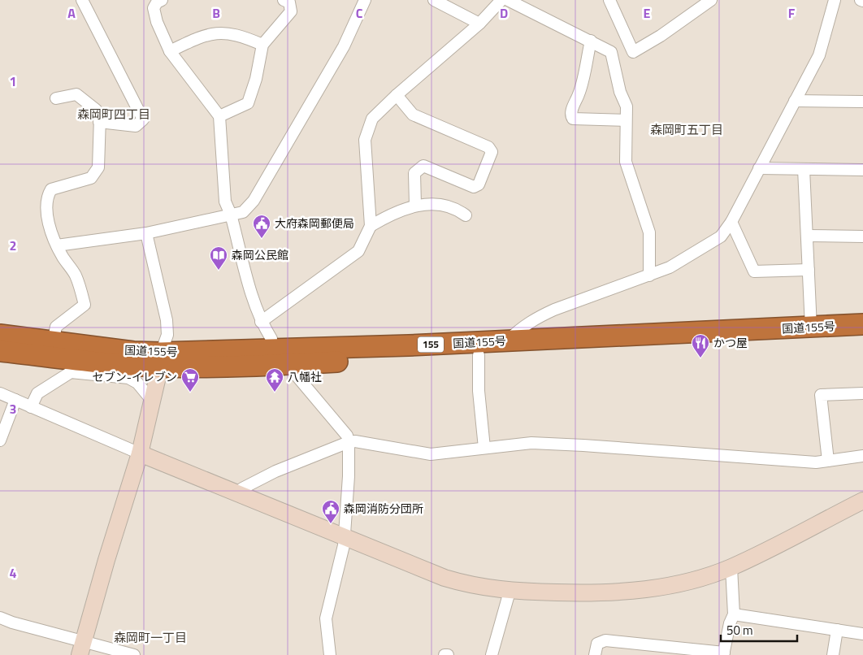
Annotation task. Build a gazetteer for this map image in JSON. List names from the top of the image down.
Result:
{
  "streets": {
    "highway": ["国道155号", "155"]
  },
  "districts": ["森岡町四丁目", "森岡町五丁目", "森岡町一丁目"],
  "places": {
    "public building": ["大府森岡郵便局", "森岡消防分団所"],
    "library": ["森岡公民館"],
    "restaurant": ["かつ屋"],
    "supermarket": ["セブン-イレブン"],
    "temple": ["八幡社"]
  },
  "scale_bar": "50 m",
  "grid": {
    "columns": [
      "A",
      "B",
      "C",
      "D",
      "E",
      "F"
    ],
    "rows": [
      "1",
      "2",
      "3",
      "4"
    ]
  }
}
